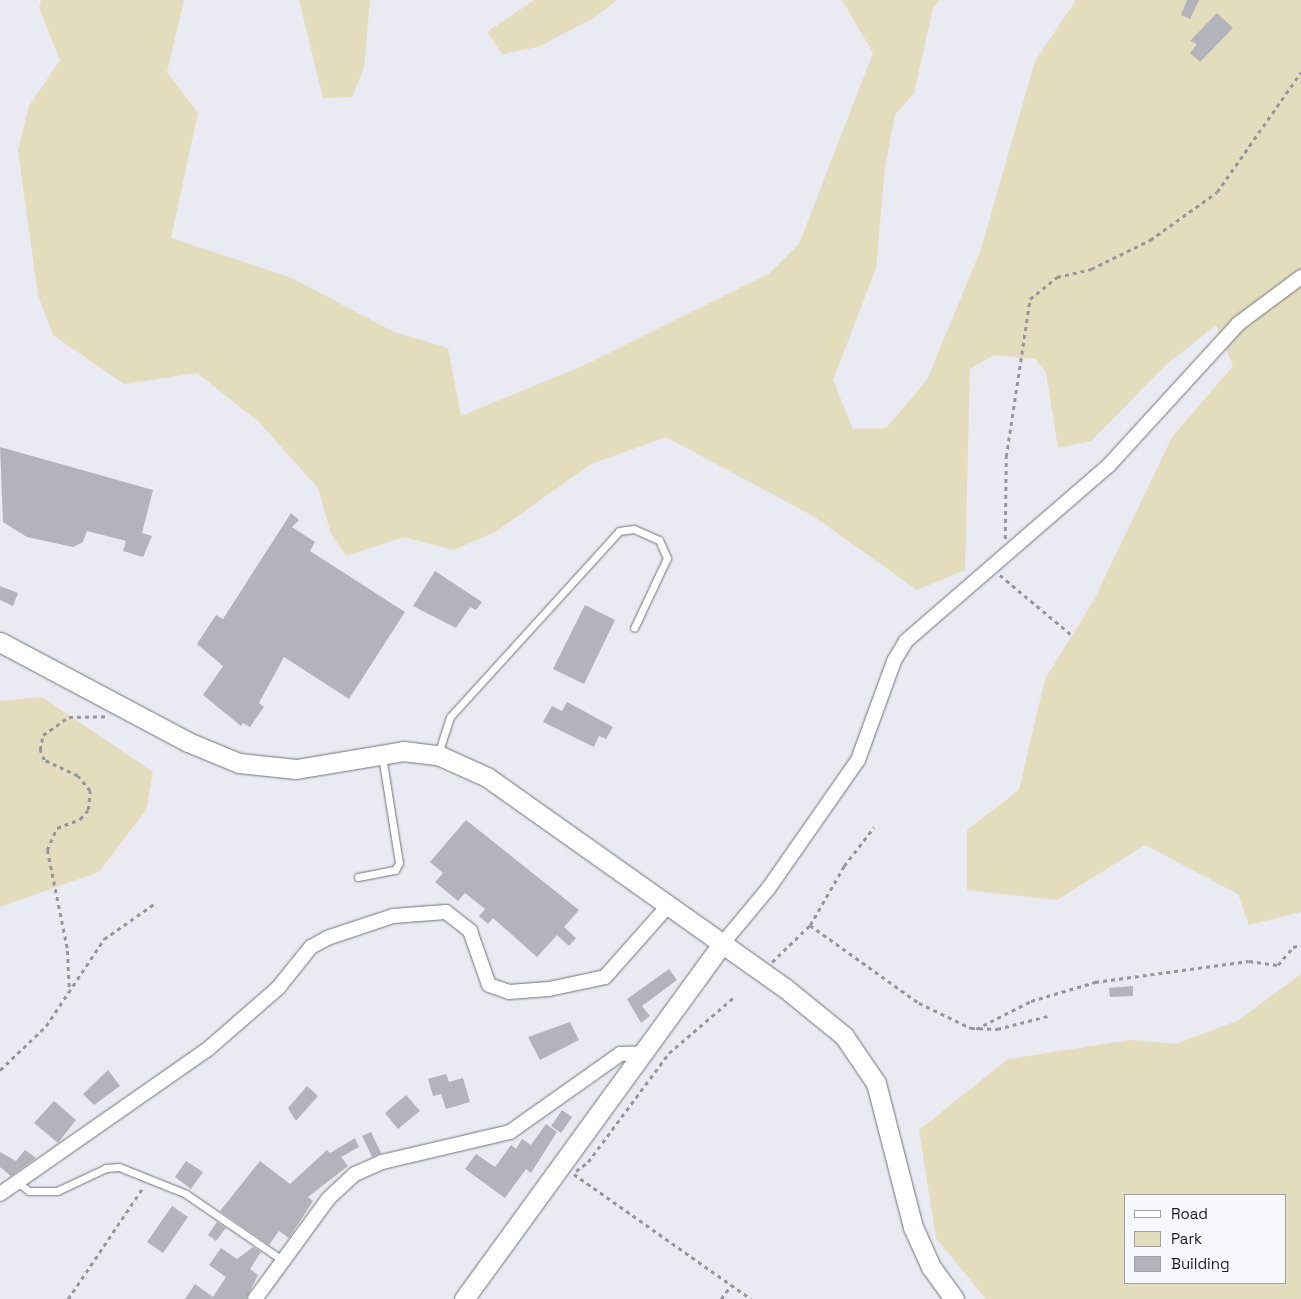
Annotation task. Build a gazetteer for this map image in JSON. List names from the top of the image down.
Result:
{
  "legend": ["Road", "Park", "Building"]
}
